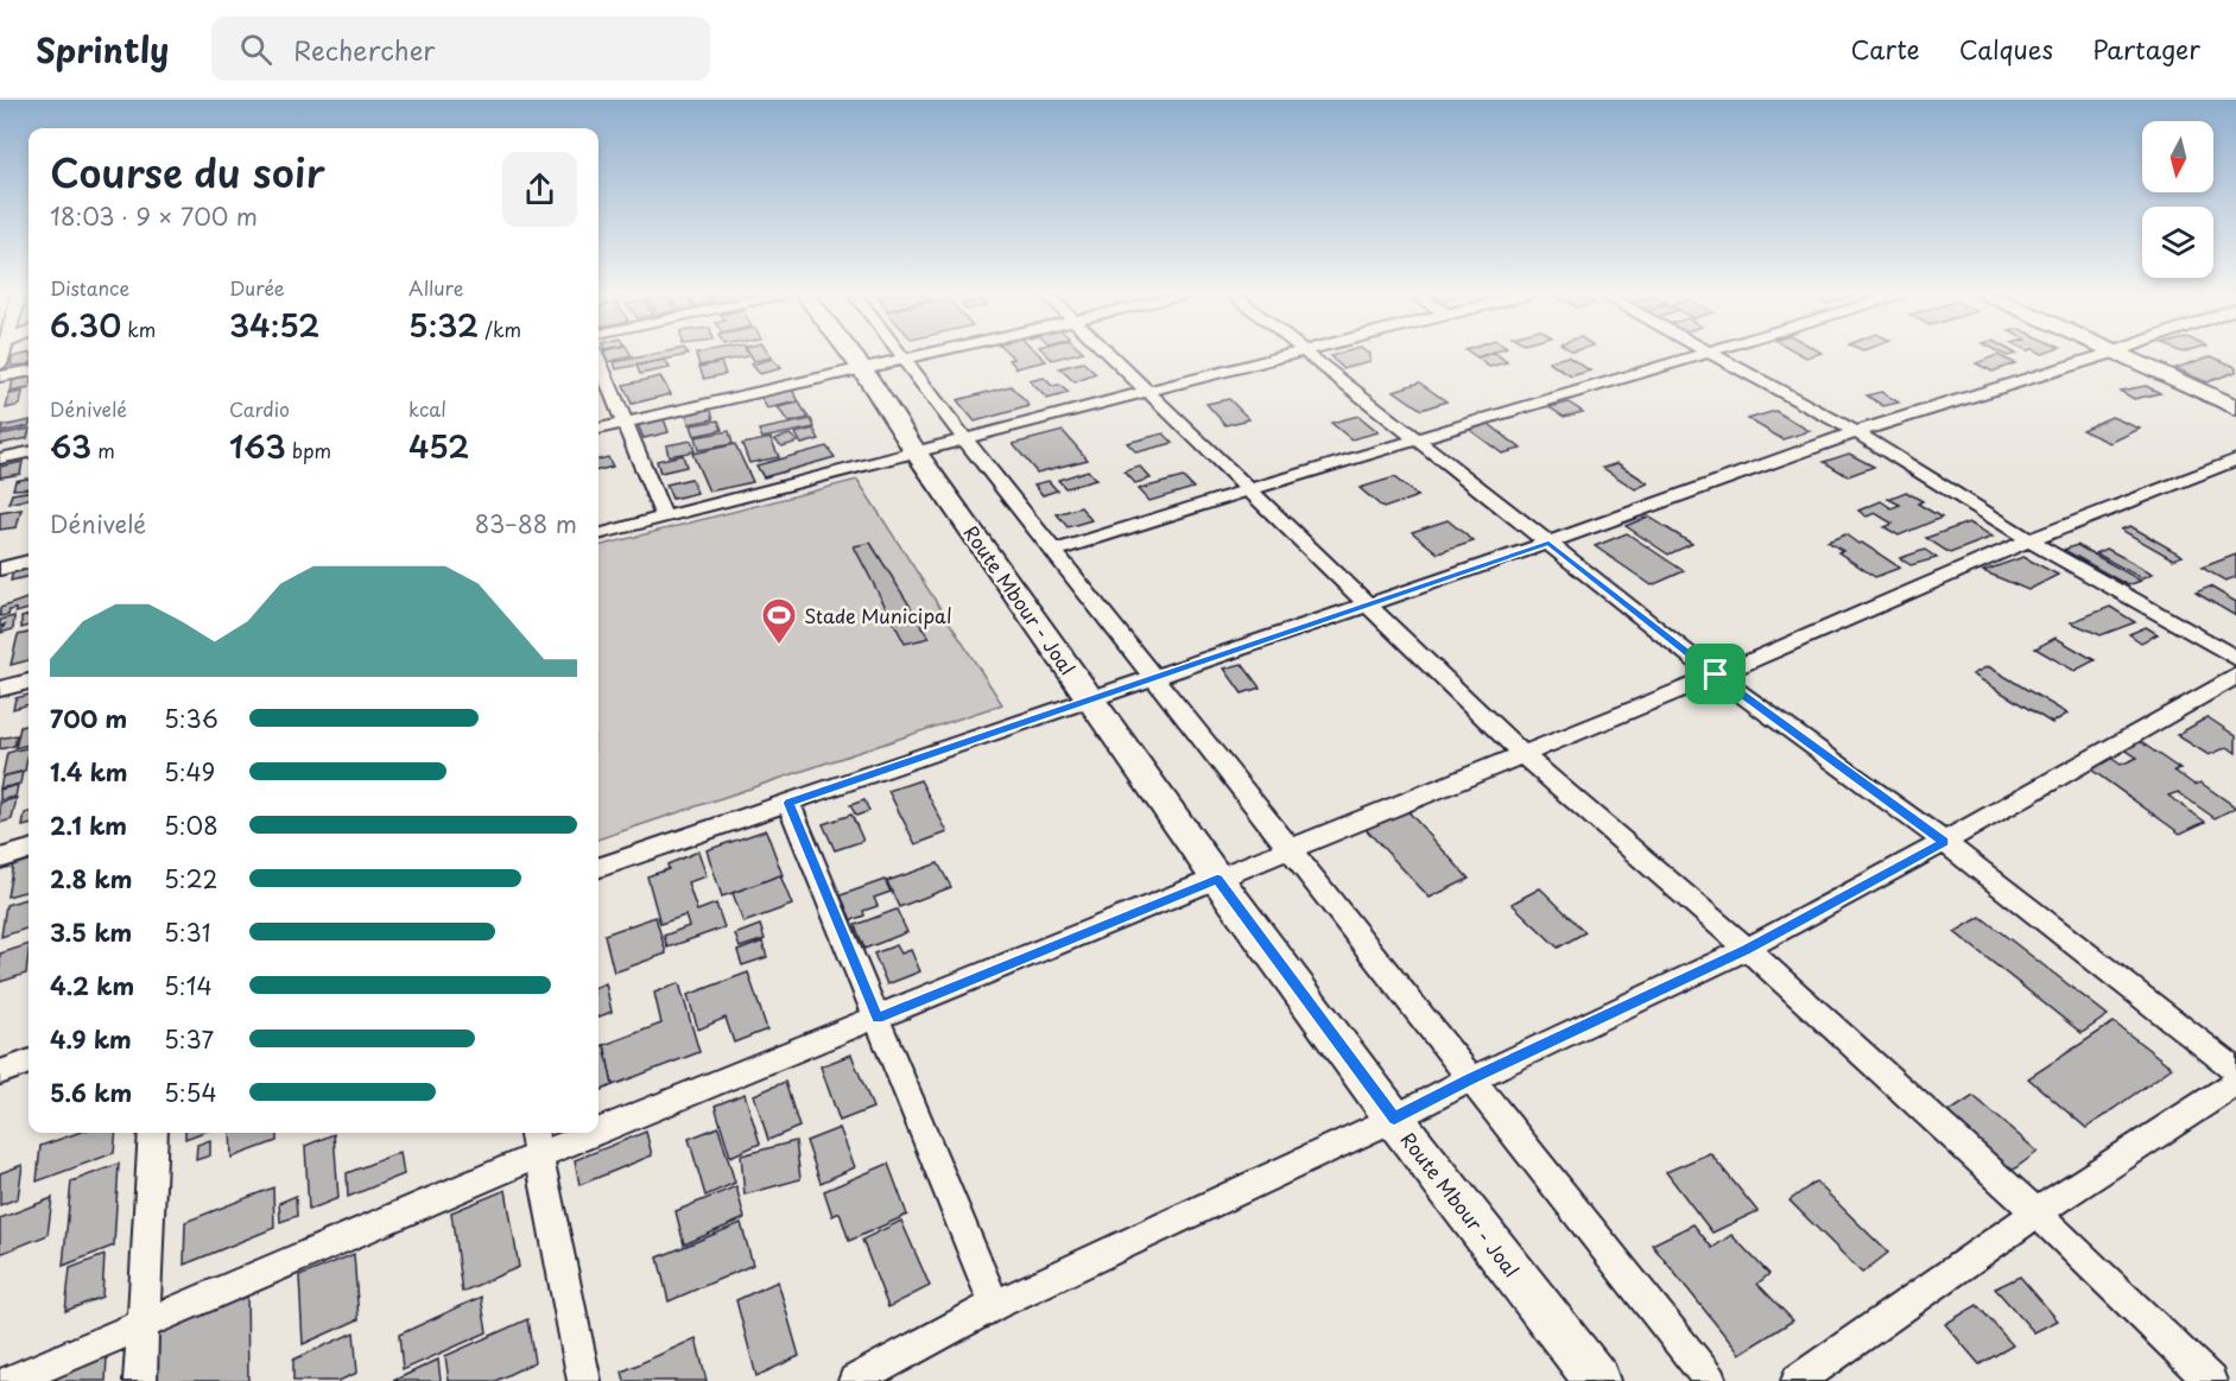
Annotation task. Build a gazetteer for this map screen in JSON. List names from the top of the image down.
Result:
{
  "streets": {
    "main road": ["Route Mbour - Joal"]
  },
  "places": {
    "sports": ["Stade Municipal"]
  },
  "north": "bottom",
  "page": {
    "header": "Sprintly",
    "search": "Rechercher",
    "nav": ["Carte", "Calques", "Partager"],
    "heading": ["Course du soir", "18:03 · 9 × 700 m"],
    "stats": [
      ["Distance", "6.30 km"],
      ["Durée", "34:52"],
      ["Allure", "5:32 /km"],
      ["Dénivelé", "63 m"],
      ["Cardio", "163 bpm"],
      ["kcal", "452"]
    ],
    "chart": ["Dénivelé", "83–88 m"],
    "list": [
      {
        "name": "700 m",
        "note": "5:36"
      },
      {
        "name": "1.4 km",
        "note": "5:49"
      },
      {
        "name": "2.1 km",
        "note": "5:08"
      },
      {
        "name": "2.8 km",
        "note": "5:22"
      },
      {
        "name": "3.5 km",
        "note": "5:31"
      },
      {
        "name": "4.2 km",
        "note": "5:14"
      },
      {
        "name": "4.9 km",
        "note": "5:37"
      },
      {
        "name": "5.6 km",
        "note": "5:54"
      }
    ]
  }
}
